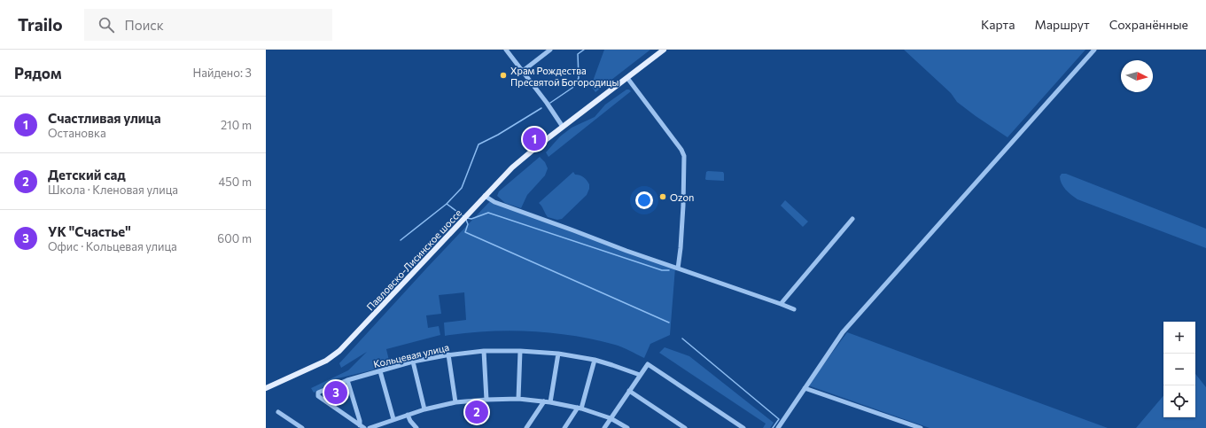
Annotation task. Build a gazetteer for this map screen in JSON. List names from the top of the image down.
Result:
{
  "streets": {
    "main road": ["Павловско-Лисинское шоссе"],
    "street": ["Кольцевая улица"]
  },
  "places": ["Храм Рождества Пресвятой Богородицы", "Ozon"],
  "north": "right",
  "page": {
    "header": "Trailo",
    "search": "Поиск",
    "nav": ["Карта", "Маршрут", "Сохранённые"],
    "heading": ["Рядом", "Найдено: 3"],
    "list": [
      {
        "mark": "1",
        "name": "Счастливая улица",
        "note": "Остановка",
        "value": "210 m"
      },
      {
        "mark": "2",
        "name": "Детский сад",
        "note": "Школа · Кленовая улица",
        "value": "450 m"
      },
      {
        "mark": "3",
        "name": "УК \"Счастье\"",
        "note": "Офис · Кольцевая улица",
        "value": "600 m"
      }
    ],
    "pins": ["1", "3", "2"],
    "map_buttons": ["+", "−"]
  }
}
